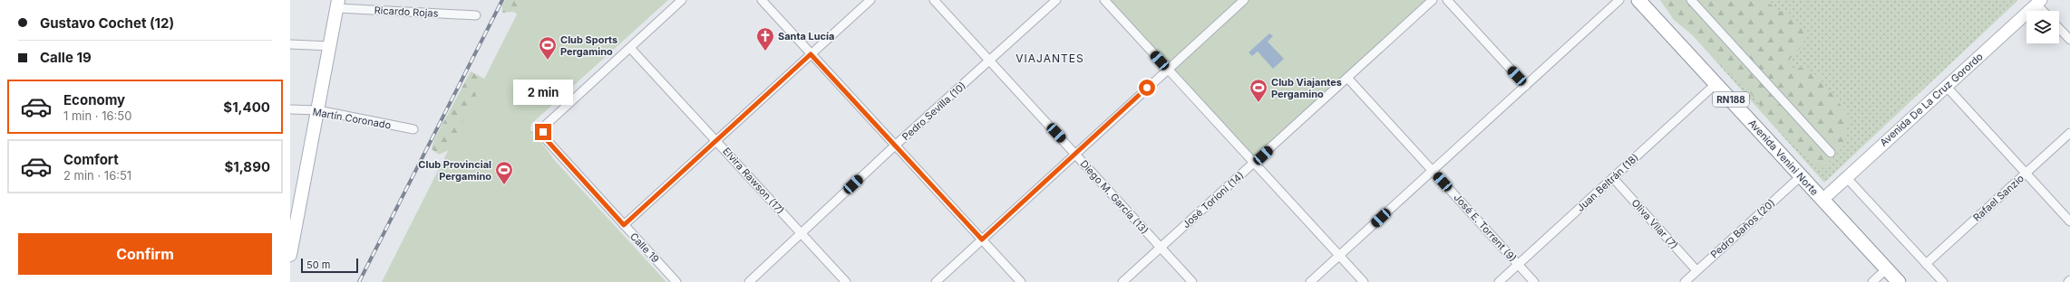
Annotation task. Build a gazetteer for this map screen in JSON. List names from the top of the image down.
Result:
{
  "streets": {
    "highway": ["RN188", "Avenida Venini Norte"],
    "main road": ["Avenida De La Cruz Gorordo"],
    "street": [
      "Ricardo Rojas",
      "Pedro Sevilla (10)",
      "Martín Coronado",
      "Elvira Rawson (17)",
      "Juan Beltrán (18)",
      "Diego M. García (13)",
      "Rafael Sanzio",
      "José Torioni (14)",
      "Oliva Vilar (7)",
      "José E. Torrent (9)",
      "Pedro Baños (20)",
      "Calle 19"
    ]
  },
  "crossings": [
    ["Avenida De La Cruz Gorordo", "Avenida Venini Norte"],
    ["Pedro Sevilla (10)", "Elvira Rawson (17)"],
    ["Pedro Sevilla (10)", "Diego M. García (13)"],
    ["Avenida Venini Norte", "Juan Beltrán (18)"],
    ["Avenida Venini Norte", "Pedro Baños (20)"],
    ["Elvira Rawson (17)", "Calle 19"],
    ["Juan Beltrán (18)", "Oliva Vilar (7)"],
    ["Juan Beltrán (18)", "José E. Torrent (9)"],
    ["Diego M. García (13)", "José Torioni (14)"],
    ["José Torioni (14)", "José E. Torrent (9)"],
    ["Oliva Vilar (7)", "Pedro Baños (20)"]
  ],
  "districts": ["VIAJANTES"],
  "places": {
    "church": ["Santa Lucía"],
    "sports": ["Club Sports Pergamino", "Club Viajantes Pergamino", "Club Provincial Pergamino"]
  },
  "scale_bar": "50 m",
  "page": {
    "banner": ["Gustavo Cochet (12)", "Calle 19"],
    "list": [
      {
        "name": "Economy",
        "note": "1 min · 16:50",
        "value": "$1,400"
      },
      {
        "name": "Comfort",
        "note": "2 min · 16:51",
        "value": "$1,890"
      }
    ],
    "bubble": "2 min",
    "buttons": "Confirm",
    "scale": "50 m"
  }
}
